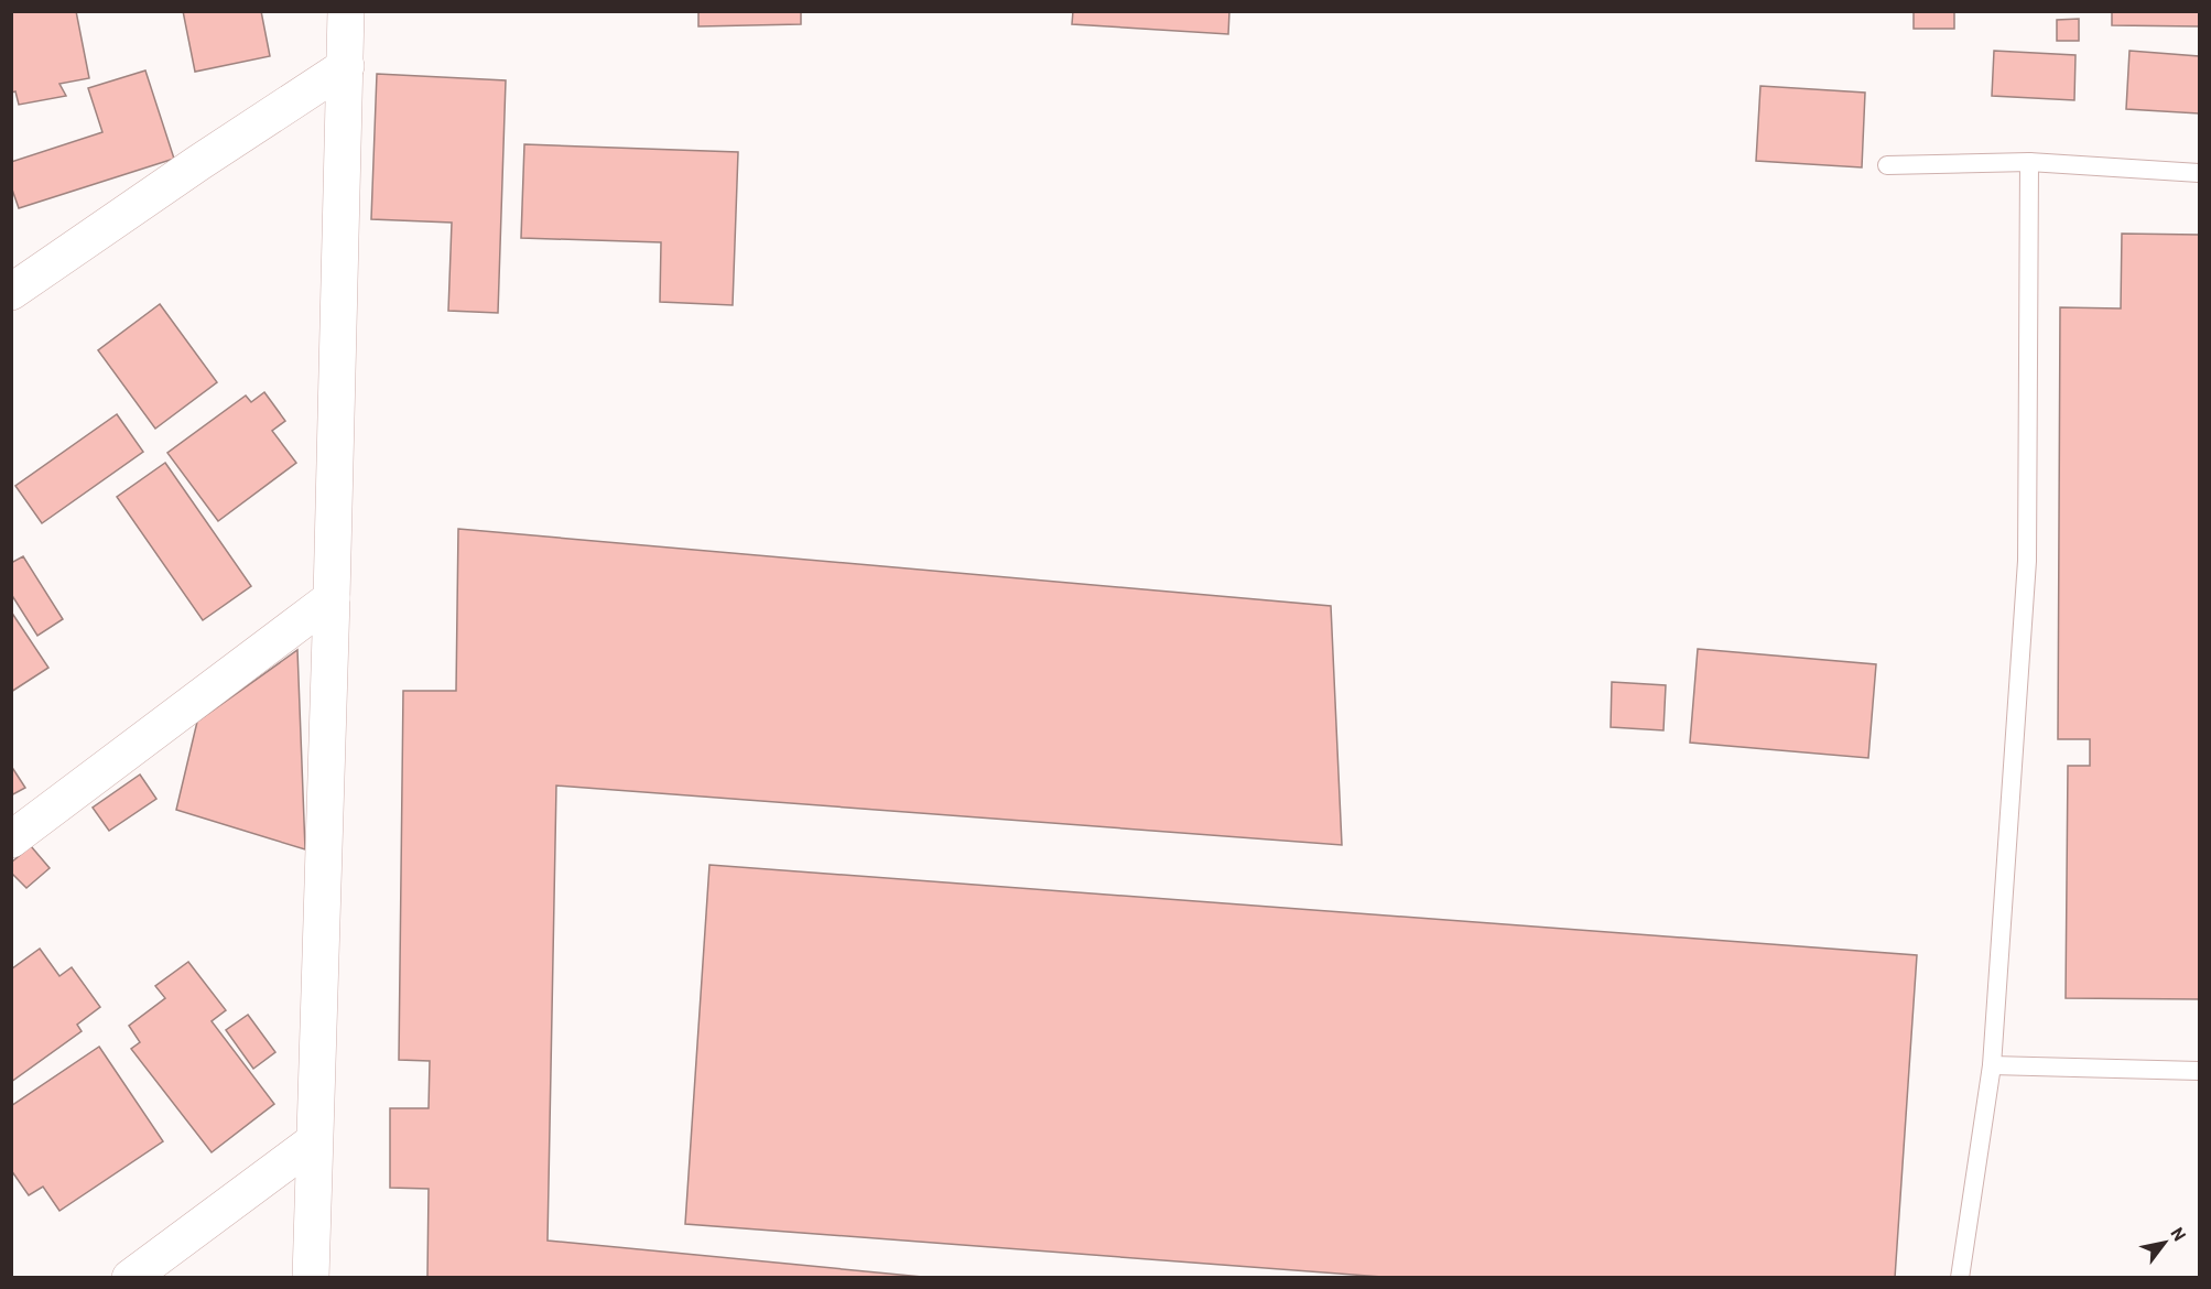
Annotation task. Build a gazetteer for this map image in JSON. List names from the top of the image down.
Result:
{
  "north": "top right"
}
